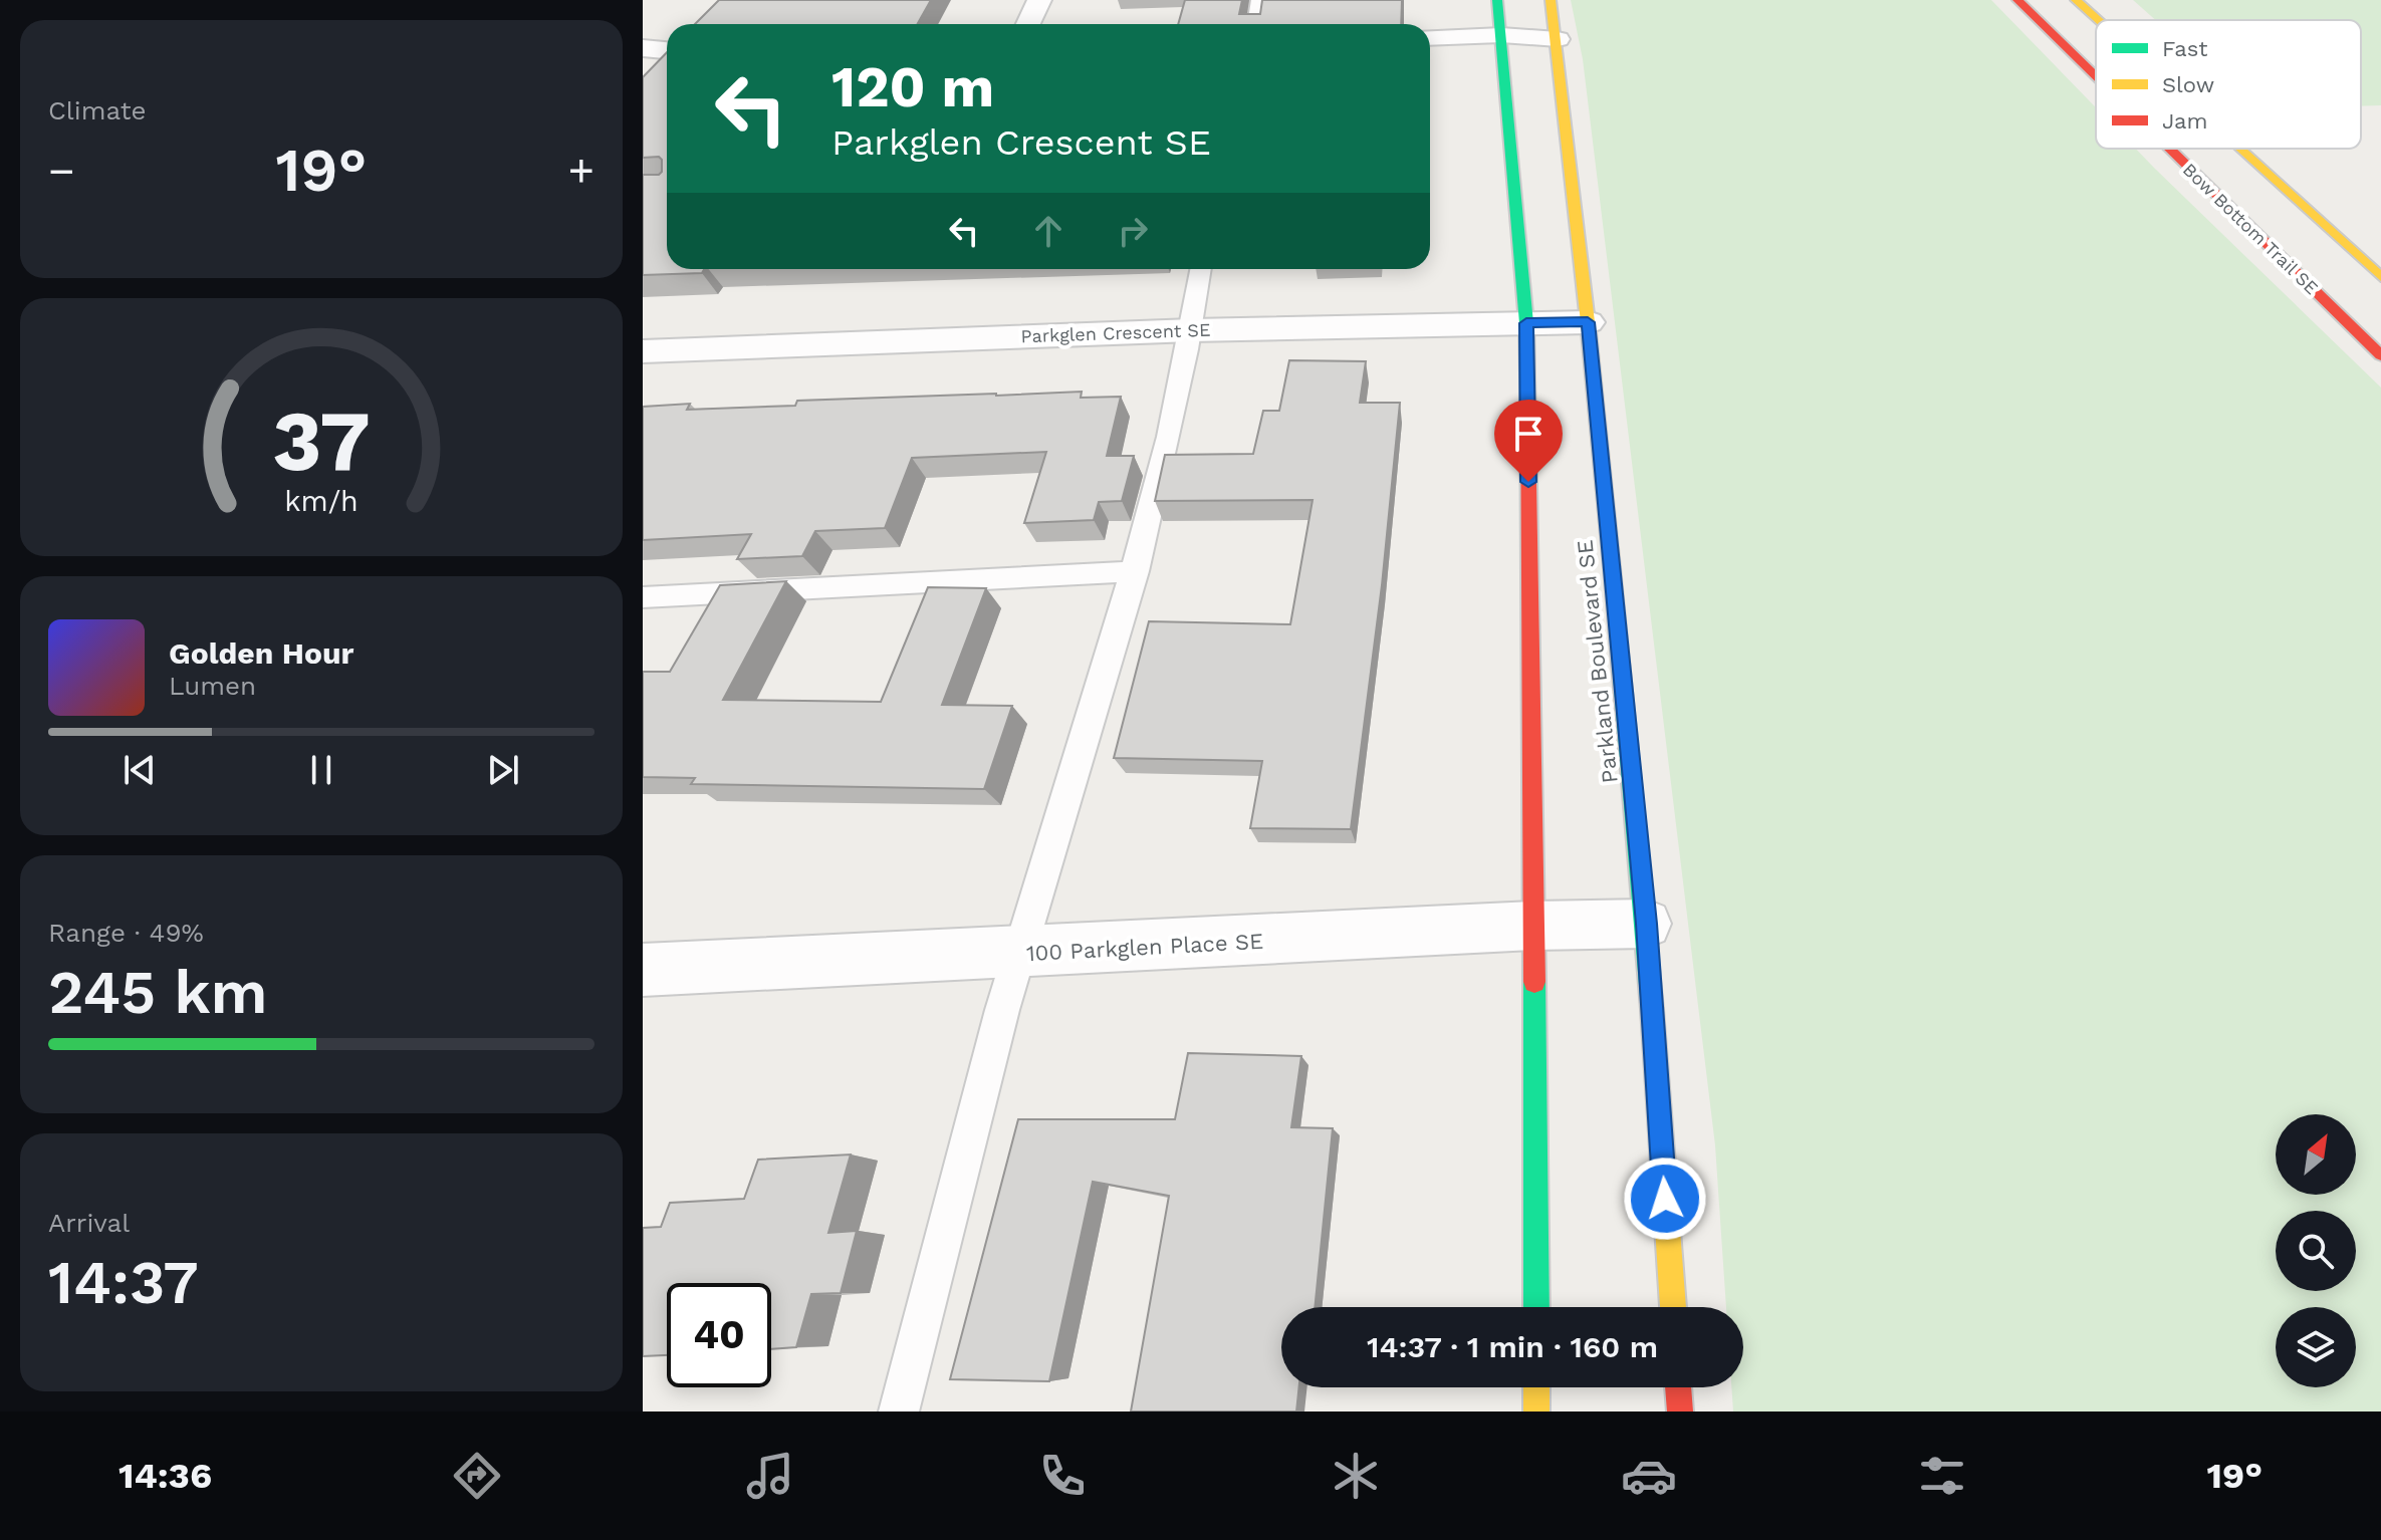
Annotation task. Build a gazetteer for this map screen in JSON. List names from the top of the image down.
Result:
{
  "streets": {
    "street": [
      "Bow Bottom Trail SE",
      "Parkglen Crescent SE",
      "Parkland Boulevard SE",
      "100 Parkglen Place SE"
    ]
  },
  "crossings": [
    ["Parkglen Crescent SE", "Parkland Boulevard SE"],
    ["Parkland Boulevard SE", "100 Parkglen Place SE"]
  ],
  "legend": ["Fast", "Slow", "Jam"],
  "north": "top right",
  "page": {
    "tile": [
      "Climate",
      ["Range · 49%", "245 km"],
      ["Arrival", "14:37"]
    ],
    "turn": ["120 m", "Parkglen Crescent SE"],
    "heat": ["−", "19°", "+"],
    "song": ["Golden Hour", "Lumen"],
    "limit": "40",
    "trip": "14:37 · 1 min · 160 m",
    "tabs": ["14:36", "19°"],
    "gauge": ["37", "km/h"]
  }
}
